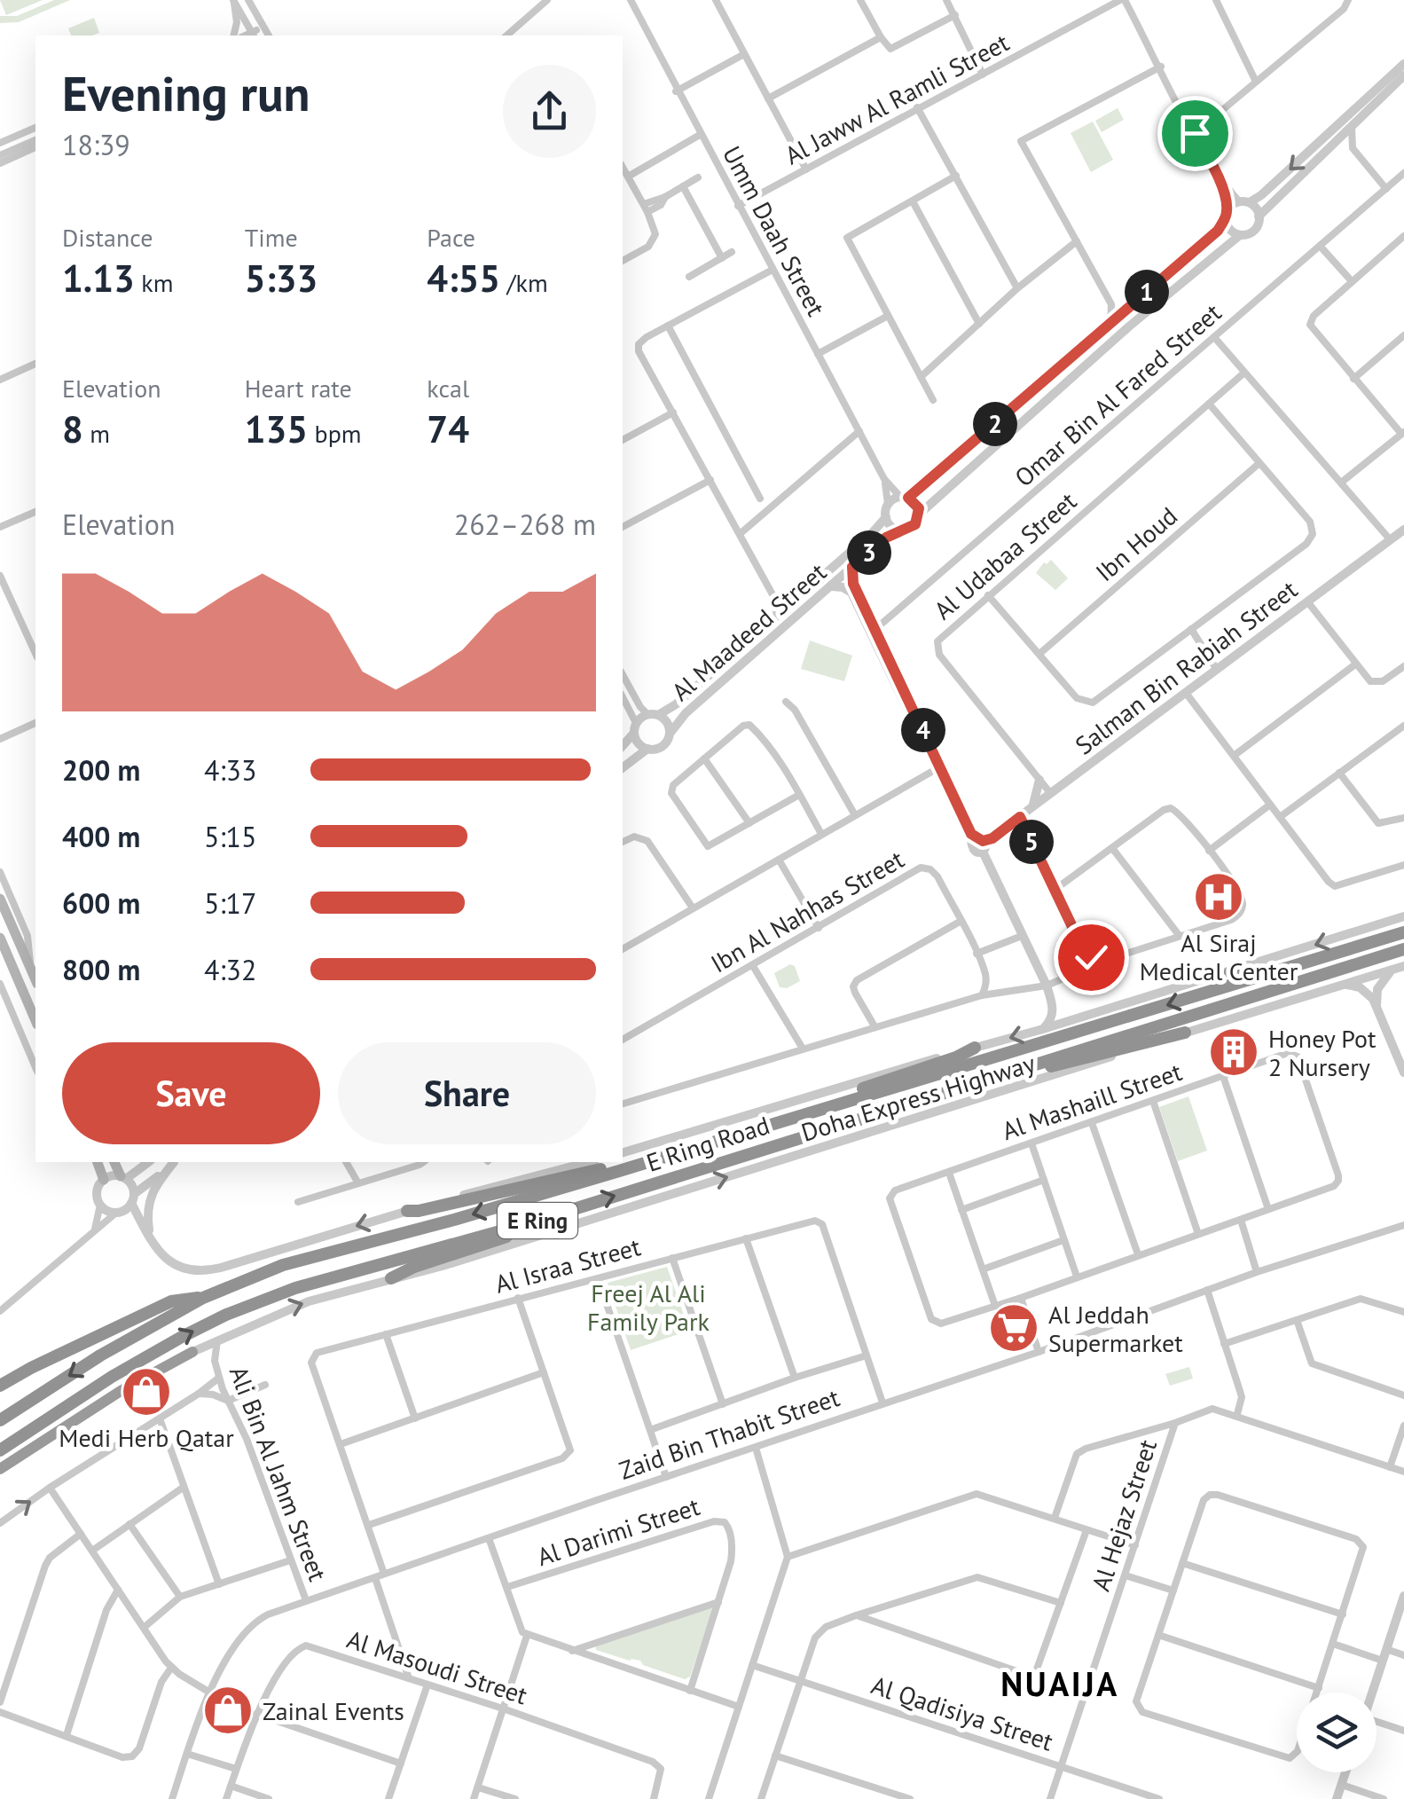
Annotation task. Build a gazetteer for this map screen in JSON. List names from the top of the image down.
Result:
{
  "streets": {
    "highway": ["E Ring Road", "E Ring"],
    "street": [
      "Al Jaww Al Ramli Street",
      "Umm Daah Street",
      "Omar Bin Al Fared Street",
      "Ibn Houd",
      "Al Udabaa Street",
      "Al Maadeed Street",
      "Salman Bin Rabiah Street",
      "Ibn Al Nahhas Street",
      "Doha Express Highway",
      "Al Mashaill Street",
      "Al Israa Street",
      "Zaid Bin Thabit Street",
      "Ali Bin Al Jahm Street",
      "Al Hejaz Street",
      "Al Darimi Street",
      "Al Masoudi Street",
      "Al Qadisiya Street"
    ]
  },
  "crossings": [
    ["Al Jaww Al Ramli Street", "Umm Daah Street"],
    ["Umm Daah Street", "Al Maadeed Street"],
    ["Al Udabaa Street", "Salman Bin Rabiah Street"],
    ["Doha Express Highway", "Ali Bin Al Jahm Street"],
    ["Al Israa Street", "Zaid Bin Thabit Street"],
    ["Zaid Bin Thabit Street", "Ali Bin Al Jahm Street"],
    ["Al Hejaz Street", "Al Qadisiya Street"]
  ],
  "districts": ["NUAIJA"],
  "parks": ["Freej Al Ali Family Park"],
  "places": {
    "hospital": ["Al Siraj Medical Center"],
    "building": ["Honey Pot 2 Nursery"],
    "supermarket": ["Al Jeddah Supermarket"],
    "shop": ["Medi Herb Qatar", "Zainal Events"]
  },
  "page": {
    "heading": ["Evening run", "18:39"],
    "stats": [
      ["Distance", "1.13 km"],
      ["Time", "5:33"],
      ["Pace", "4:55 /km"],
      ["Elevation", "8 m"],
      ["Heart rate", "135 bpm"],
      ["kcal", "74"]
    ],
    "pins": [
      "1",
      "2",
      "3",
      "4",
      "5"
    ],
    "chart": ["Elevation", "262–268 m"],
    "list": [
      {
        "name": "200 m",
        "note": "4:33"
      },
      {
        "name": "400 m",
        "note": "5:15"
      },
      {
        "name": "600 m",
        "note": "5:17"
      },
      {
        "name": "800 m",
        "note": "4:32"
      }
    ],
    "buttons": ["Save", "Share"]
  }
}
